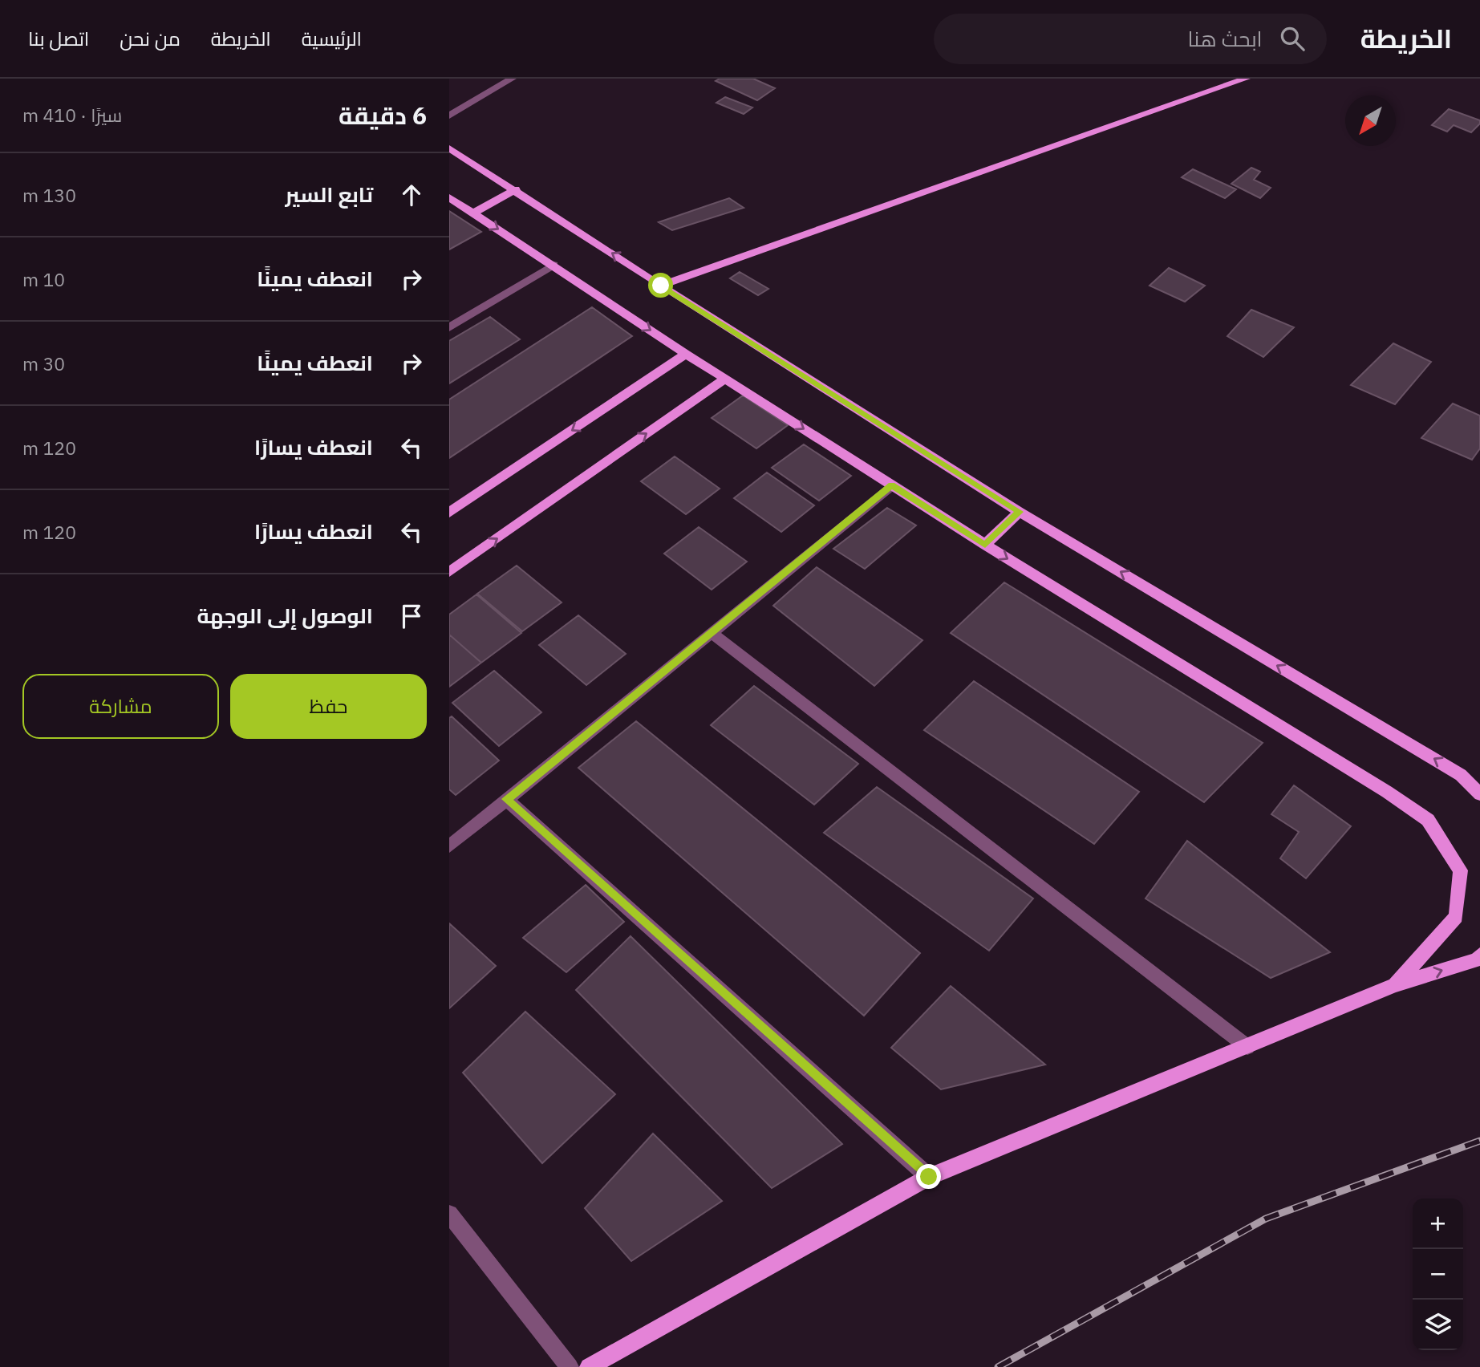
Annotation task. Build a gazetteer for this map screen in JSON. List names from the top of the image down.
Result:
{
  "north": "bottom left",
  "page": {
    "header": "الخريطة",
    "search": "ابحث هنا",
    "nav": [
      "الرئيسية",
      "الخريطة",
      "من نحن",
      "اتصل بنا"
    ],
    "heading": ["6 دقيقة", "سيرًا · 410 m"],
    "list": [
      ["تابع السير", "130 m"],
      ["انعطف يمينًا", "10 m"],
      ["انعطف يمينًا", "30 m"],
      ["انعطف يسارًا", "120 m"],
      ["انعطف يسارًا", "120 m"],
      "الوصول إلى الوجهة"
    ],
    "buttons": ["حفظ", "مشاركة"],
    "map_buttons": ["+", "−"]
  }
}
